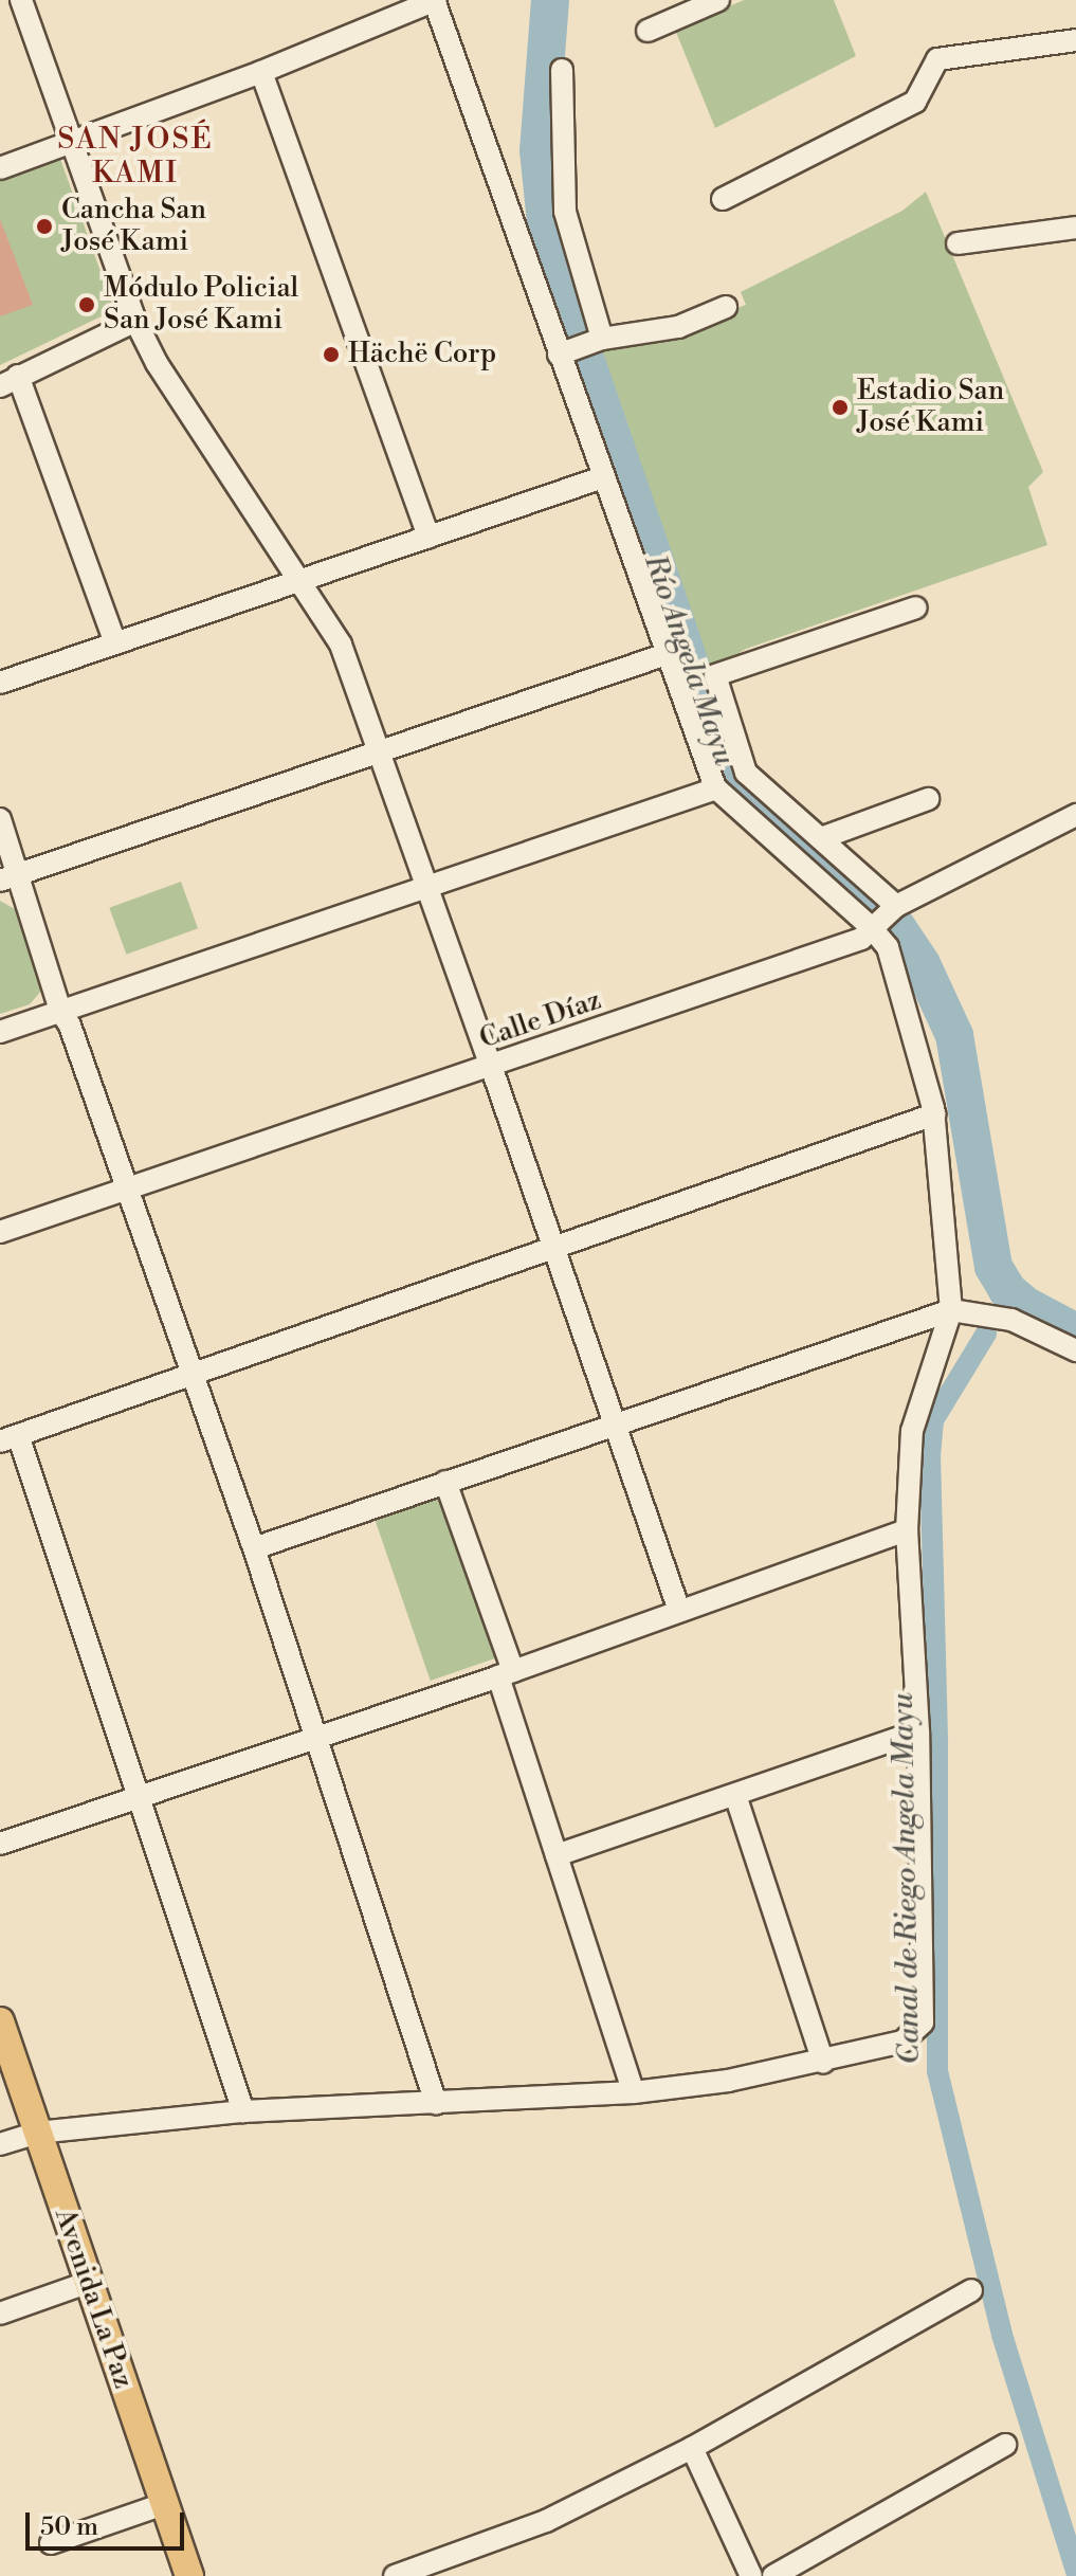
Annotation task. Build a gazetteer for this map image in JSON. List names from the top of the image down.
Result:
{
  "streets": {
    "main road": ["Avenida La Paz"],
    "street": ["Calle Díaz"]
  },
  "districts": ["SAN JOSÉ KAMI"],
  "water": ["Río Angela Mayu", "Canal de Riego Angela Mayu"],
  "places": [
    "Cancha San José Kami",
    "Módulo Policial San José Kami",
    "Hächë Corp",
    "Estadio San José Kami"
  ],
  "scale_bar": "50 m"
}
